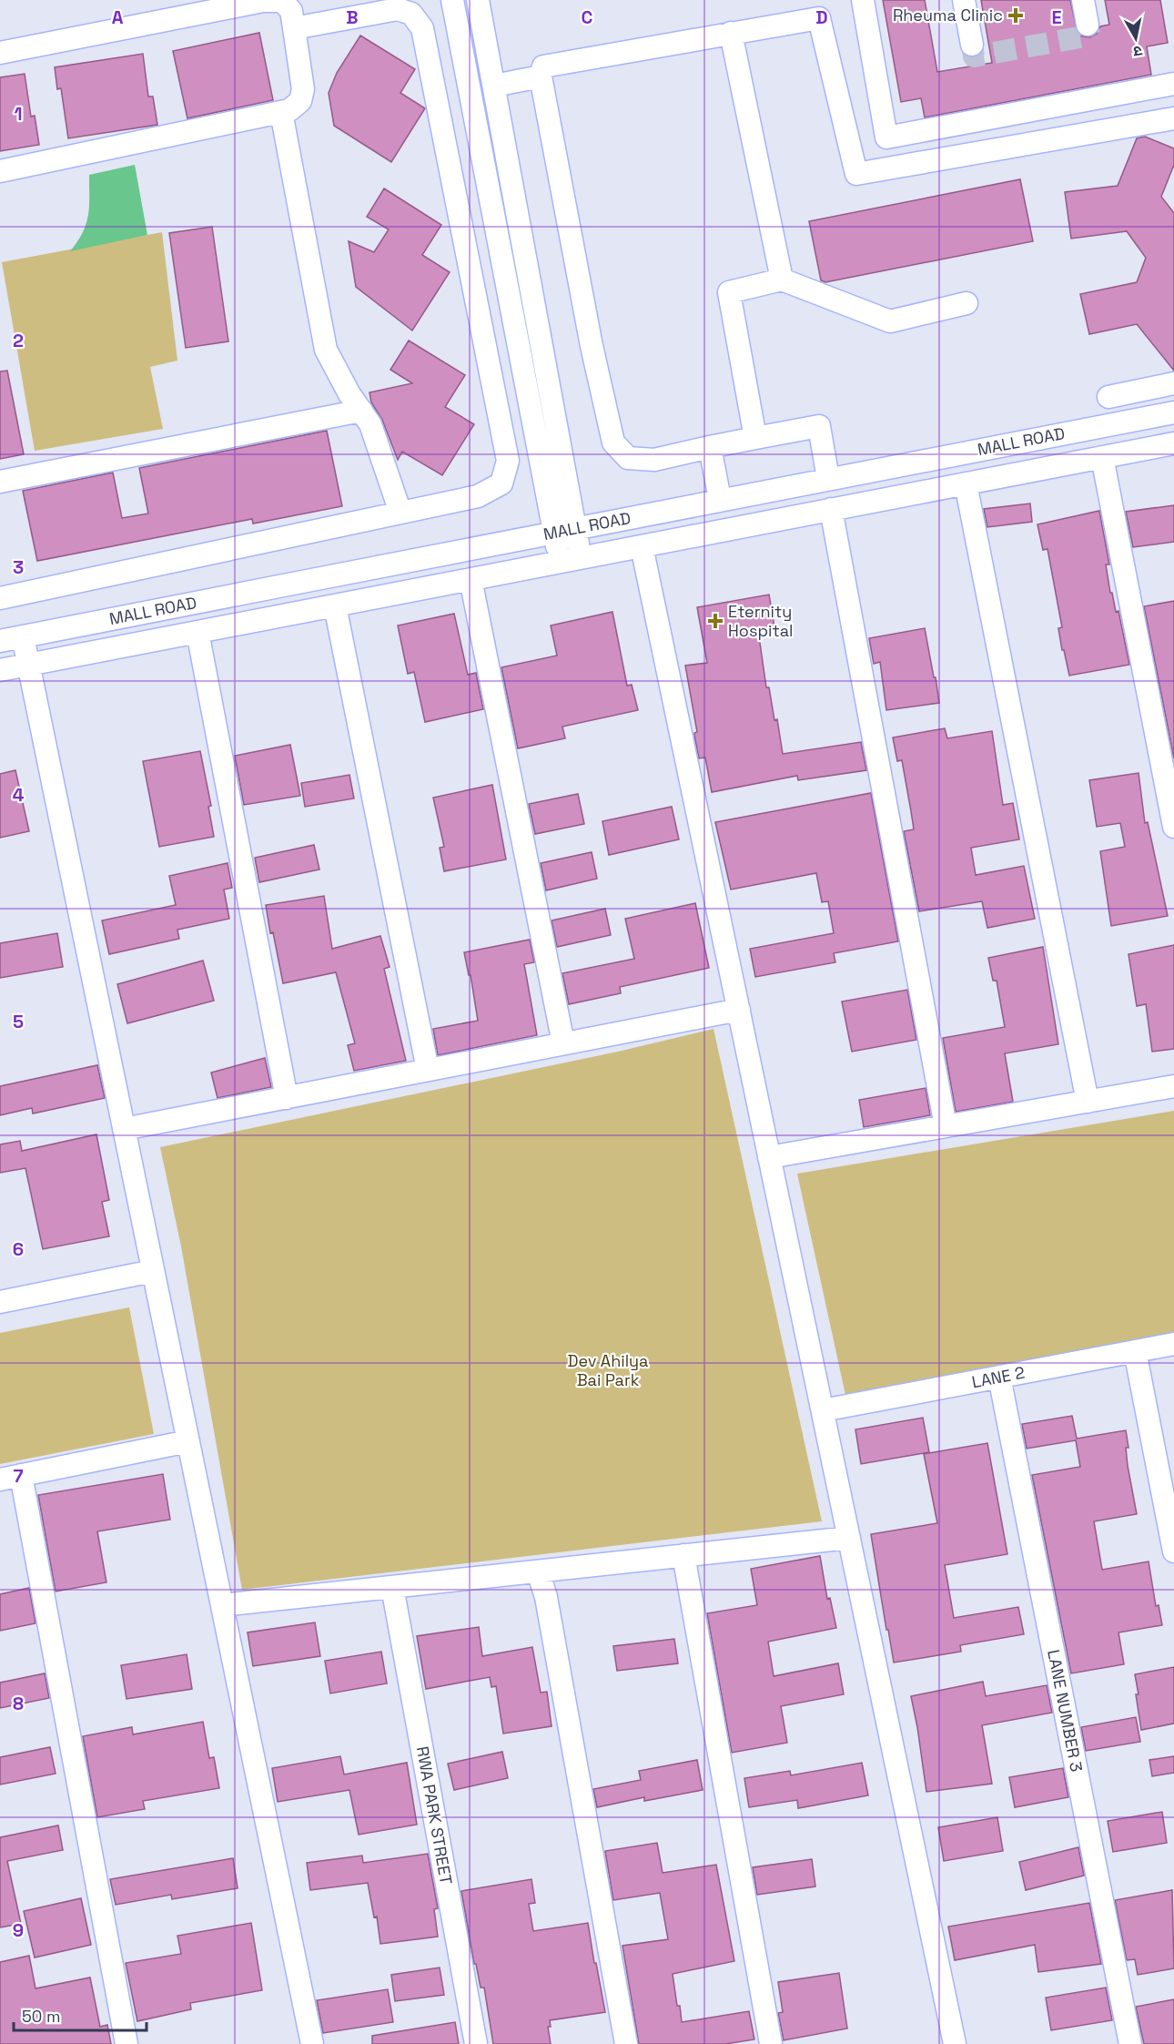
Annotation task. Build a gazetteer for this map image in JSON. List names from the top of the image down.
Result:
{
  "streets": {
    "street": [
      "MALL ROAD",
      "LANE 2",
      "LANE NUMBER 3",
      "RWA PARK STREET"
    ]
  },
  "crossings": [
    ["LANE 2", "LANE NUMBER 3"]
  ],
  "parks": ["Dev Ahilya Bai Park"],
  "places": {
    "health": ["Rheuma Clinic", "Eternity Hospital"]
  },
  "scale_bar": "50 m",
  "north": "bottom",
  "grid": {
    "columns": [
      "A",
      "B",
      "C",
      "D",
      "E"
    ],
    "rows": [
      "1",
      "2",
      "3",
      "4",
      "5",
      "6",
      "7",
      "8",
      "9"
    ]
  }
}
